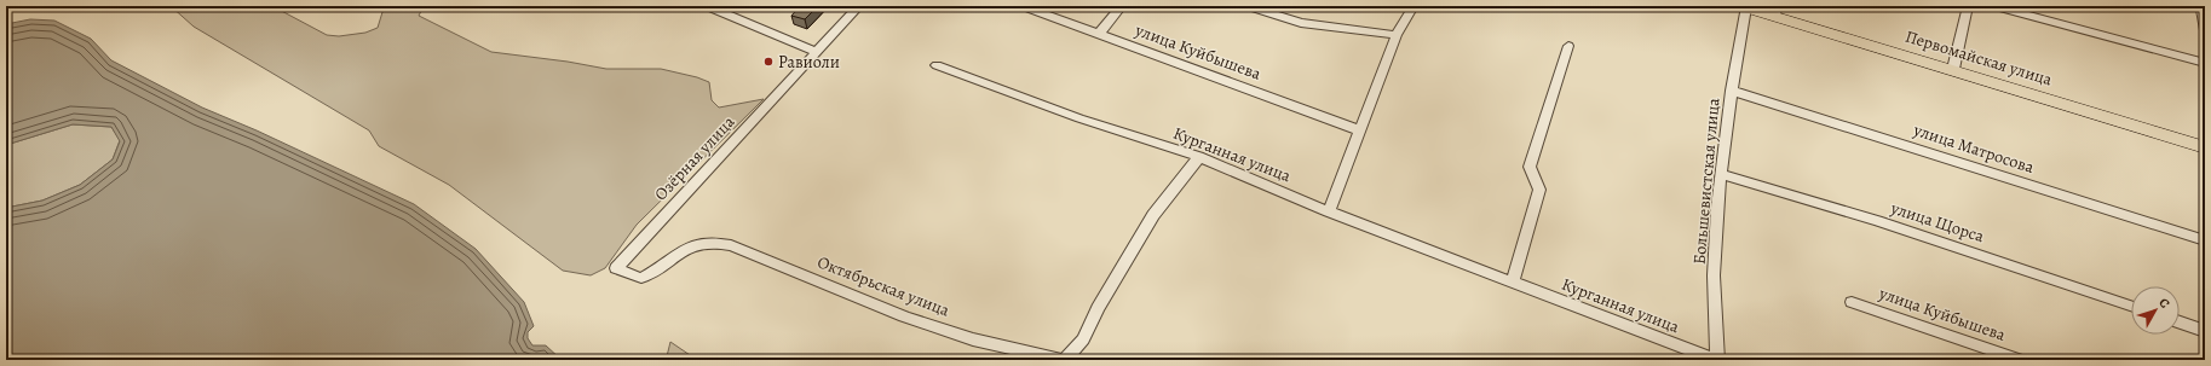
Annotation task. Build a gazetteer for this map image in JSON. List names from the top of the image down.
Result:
{
  "streets": {
    "main road": ["Первомайская улица"],
    "street": [
      "улица Куйбышева",
      "улица Матросова",
      "Курганная улица",
      "Озёрная улица",
      "Большевистская улица",
      "улица Щорса",
      "Октябрьская улица"
    ]
  },
  "crossings": [
    ["Первомайская улица", "Большевистская улица"],
    ["улица Матросова", "Большевистская улица"],
    ["Курганная улица", "Большевистская улица"],
    ["Озёрная улица", "Октябрьская улица"],
    ["Большевистская улица", "улица Щорса"]
  ],
  "places": ["Равиоли"],
  "north": "top right"
}
